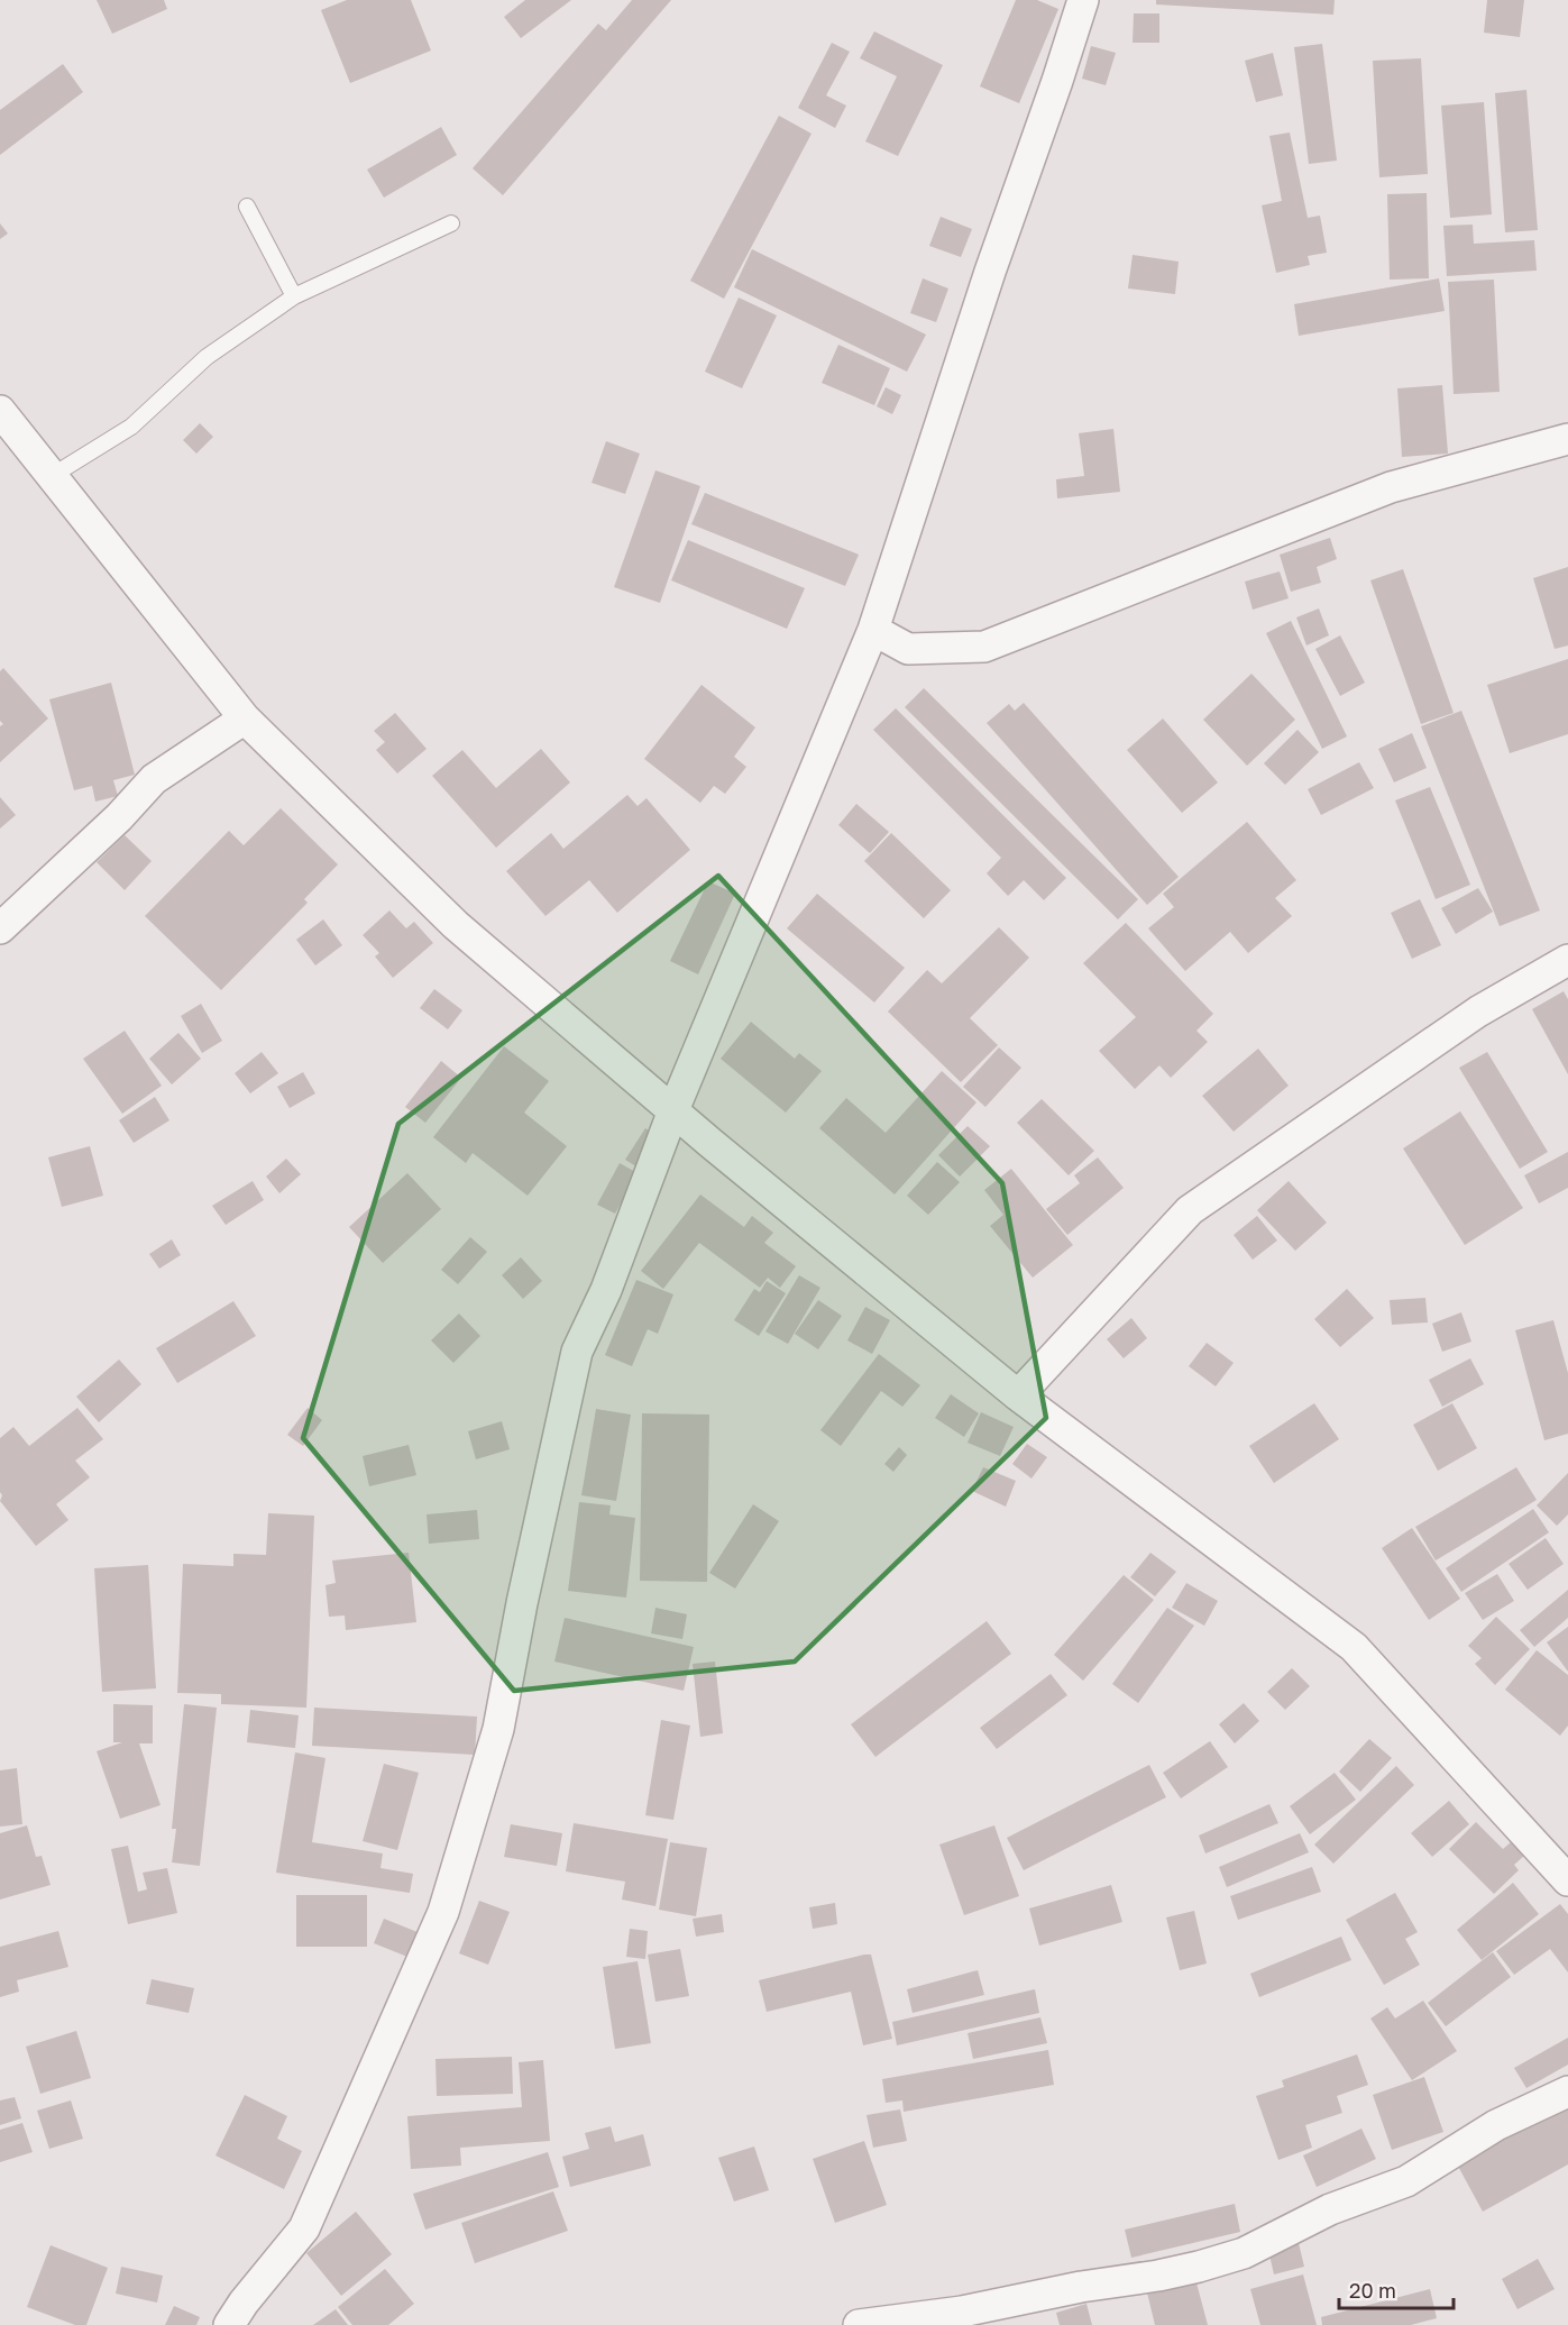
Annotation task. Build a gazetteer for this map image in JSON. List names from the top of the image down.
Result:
{
  "scale_bar": "20 m"
}
